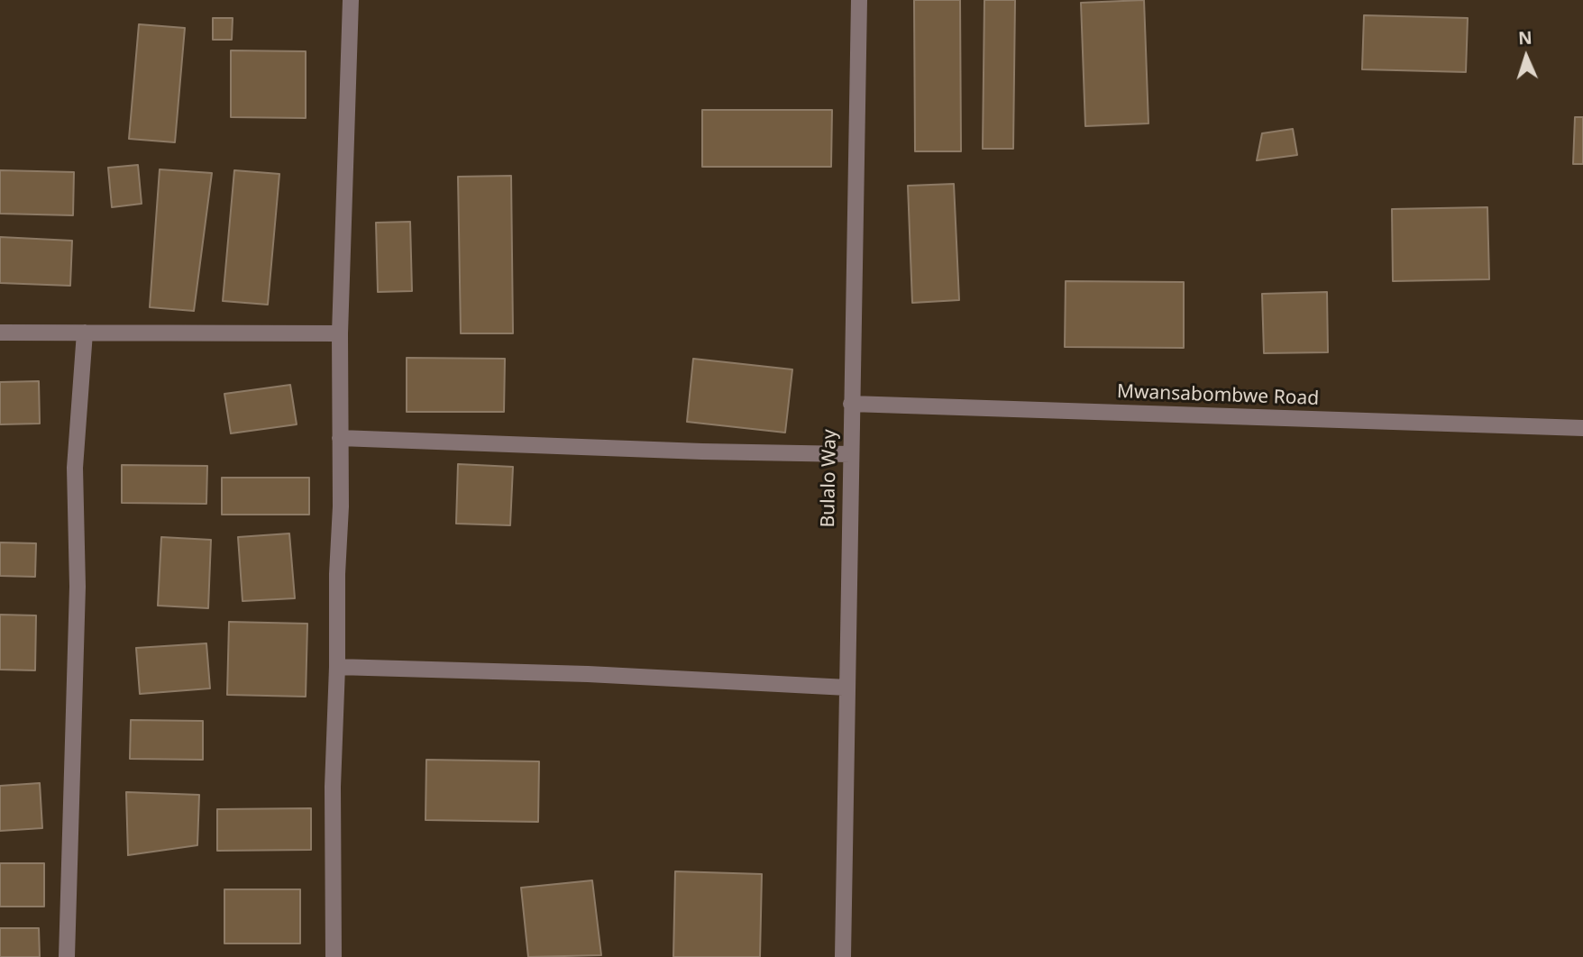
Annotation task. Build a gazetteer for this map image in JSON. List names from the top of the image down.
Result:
{
  "streets": {
    "street": ["Mwansabombwe Road", "Bulalo Way"]
  },
  "crossings": [
    ["Mwansabombwe Road", "Bulalo Way"]
  ],
  "north": "top"
}
